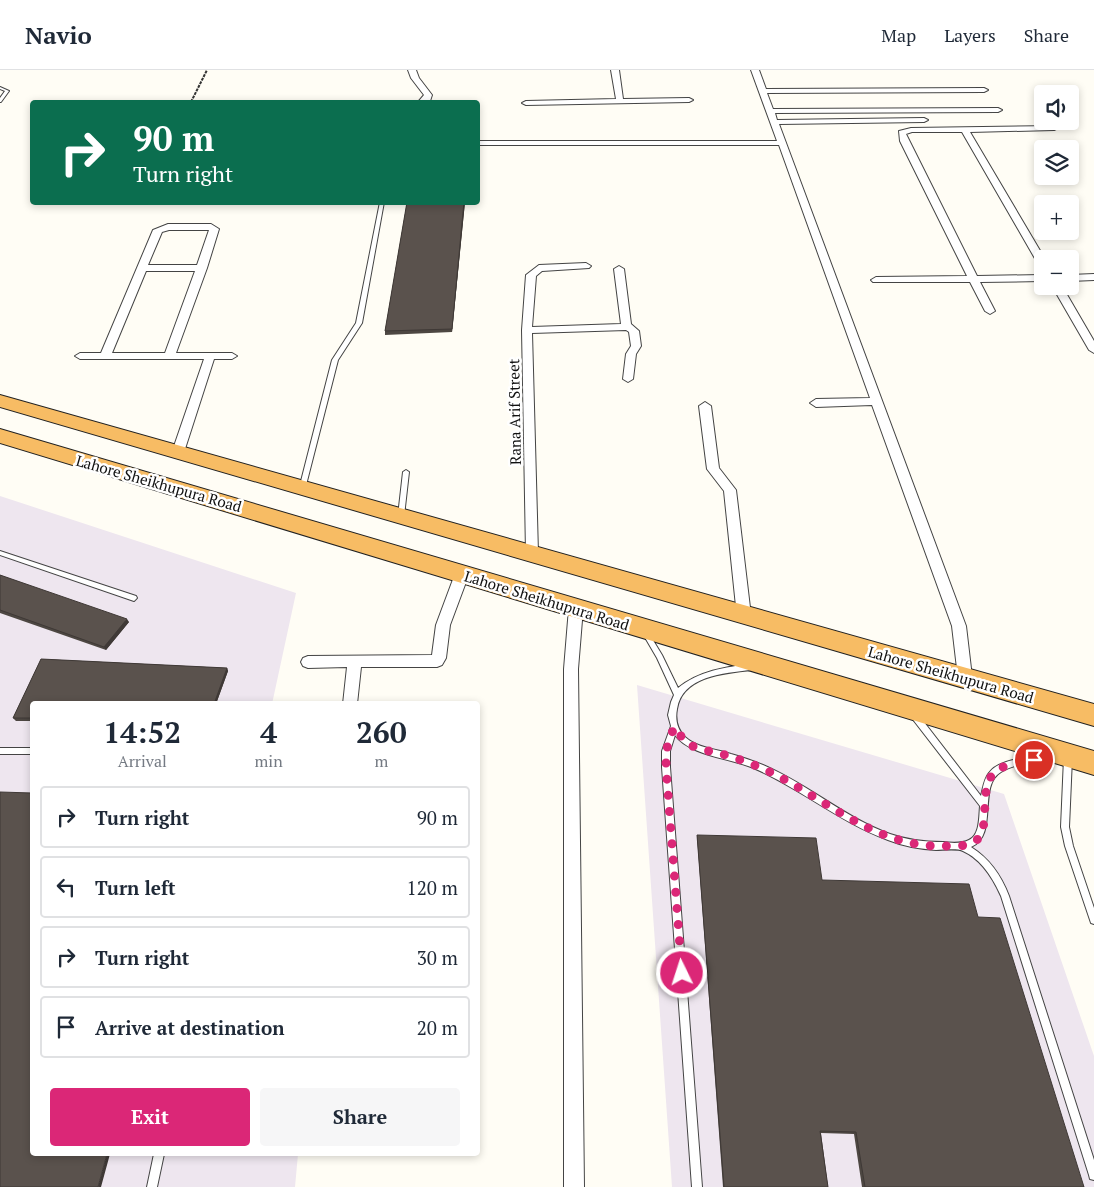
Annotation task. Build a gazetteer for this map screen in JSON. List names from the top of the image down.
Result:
{
  "streets": {
    "highway": ["Lahore Sheikhupura Road"],
    "street": ["Rana Arif Street"]
  },
  "crossings": [
    ["Rana Arif Street", "Lahore Sheikhupura Road"]
  ],
  "page": {
    "header": "Navio",
    "nav": ["Map", "Layers", "Share"],
    "map_buttons": ["+", "−"],
    "turn": ["90 m", "Turn right"],
    "eta": [
      "14:52",
      "Arrival",
      "4",
      "min",
      "260",
      "m"
    ],
    "list": [
      {
        "name": "Turn right",
        "value": "90 m"
      },
      {
        "name": "Turn left",
        "value": "120 m"
      },
      {
        "name": "Turn right",
        "value": "30 m"
      },
      {
        "name": "Arrive at destination",
        "value": "20 m"
      }
    ],
    "buttons": ["Exit", "Share"]
  }
}
